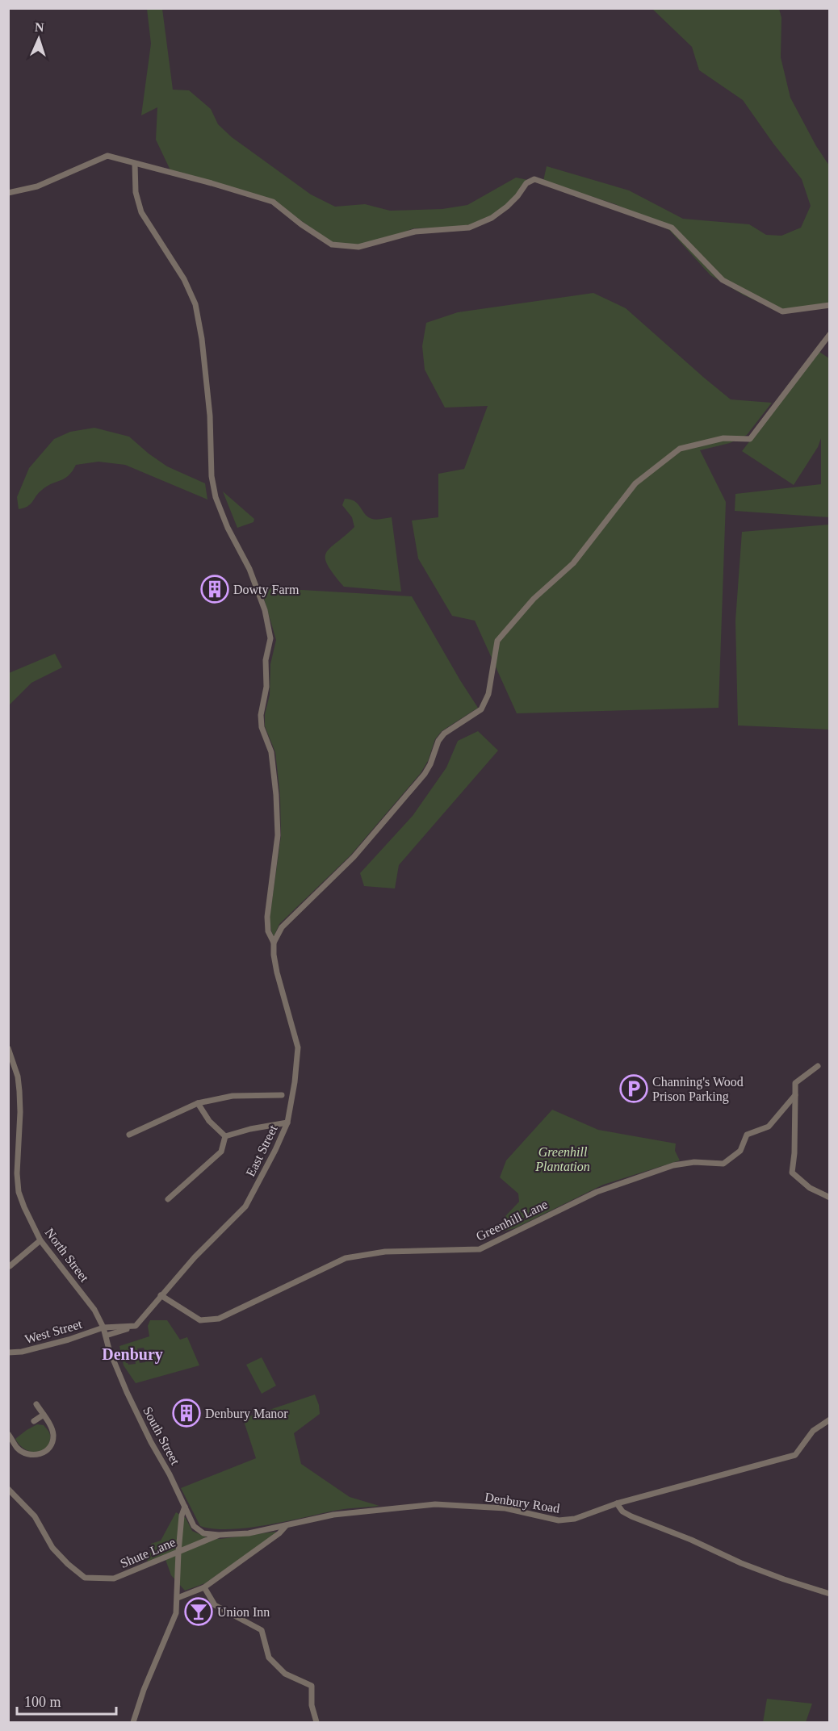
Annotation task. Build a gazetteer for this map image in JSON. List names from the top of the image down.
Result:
{
  "streets": {
    "street": [
      "East Street",
      "Greenhill Lane",
      "North Street",
      "West Street",
      "South Street",
      "Denbury Road",
      "Shute Lane"
    ]
  },
  "crossings": [
    ["East Street", "Greenhill Lane"],
    ["North Street", "West Street"],
    ["North Street", "South Street"],
    ["West Street", "South Street"],
    ["South Street", "Denbury Road"],
    ["South Street", "Shute Lane"],
    ["Denbury Road", "Shute Lane"]
  ],
  "districts": ["Denbury"],
  "parks": ["Greenhill Plantation"],
  "places": {
    "building": ["Dowty Farm", "Denbury Manor"],
    "parking": ["Channing's Wood Prison Parking"],
    "bar": ["Union Inn"]
  },
  "scale_bar": "100 m",
  "north": "top"
}
